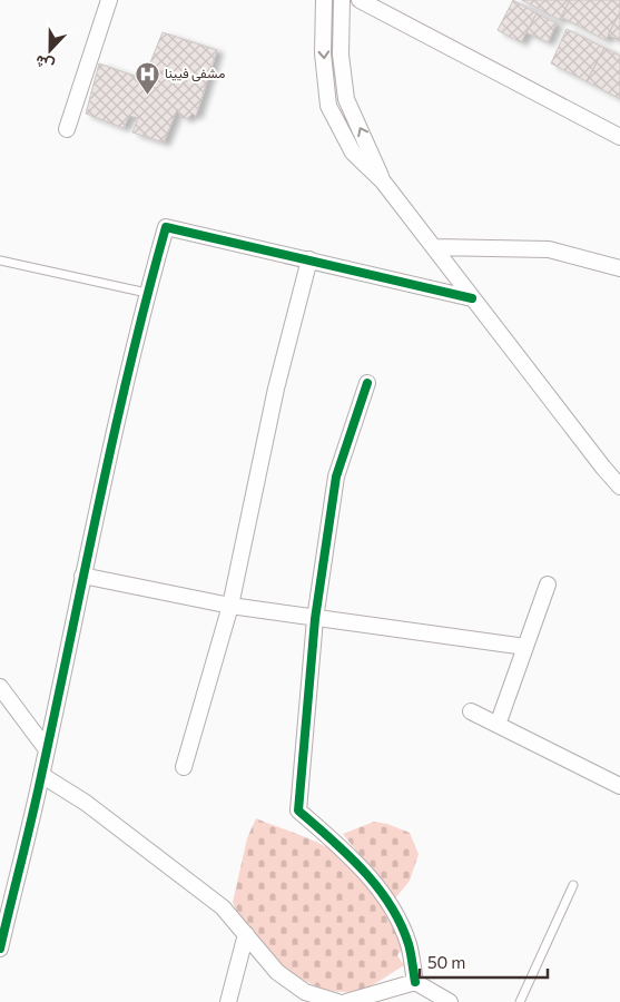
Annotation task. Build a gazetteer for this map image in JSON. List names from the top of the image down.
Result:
{
  "places": {
    "hospital": ["مشفى فيينا"]
  },
  "scale_bar": "50 m",
  "north": "bottom"
}
